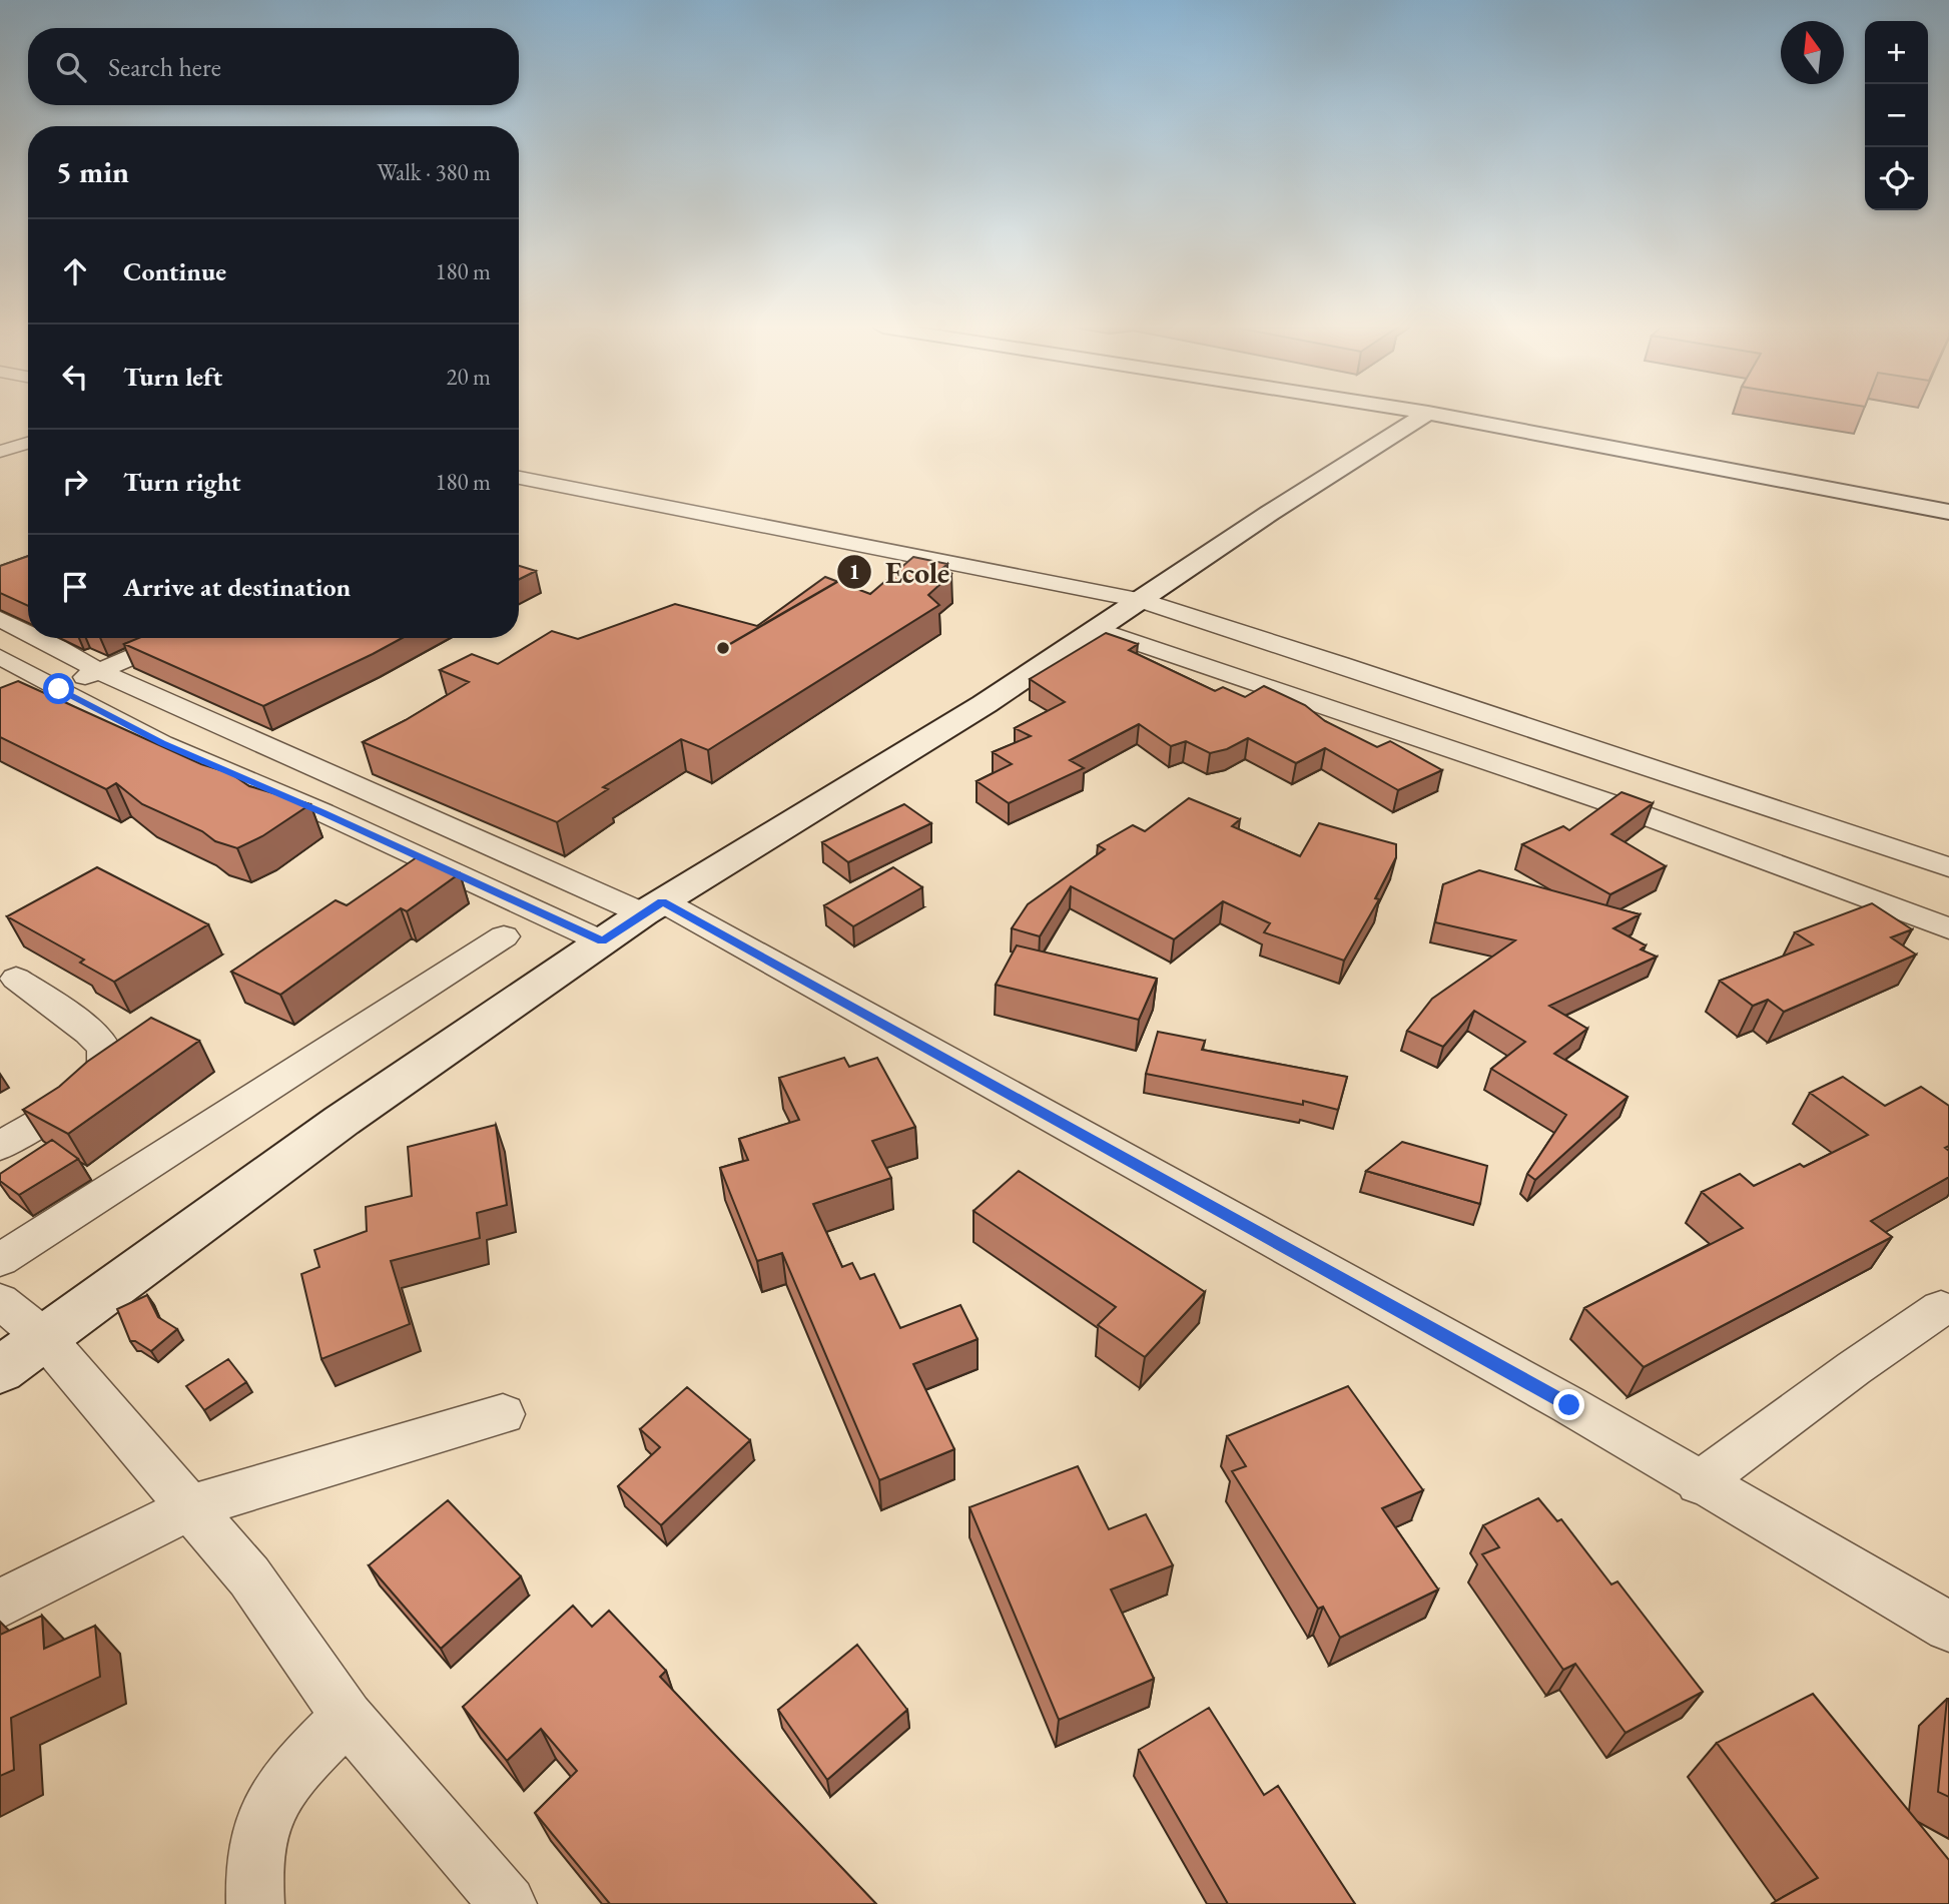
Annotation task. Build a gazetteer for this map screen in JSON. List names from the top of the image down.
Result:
{
  "places": ["Ecole"],
  "north": "top",
  "page": {
    "map_buttons": ["+", "−"],
    "search": "Search here",
    "heading": ["5 min", "Walk · 380 m"],
    "list": [
      ["Continue", "180 m"],
      ["Turn left", "20 m"],
      ["Turn right", "180 m"],
      "Arrive at destination"
    ]
  }
}
